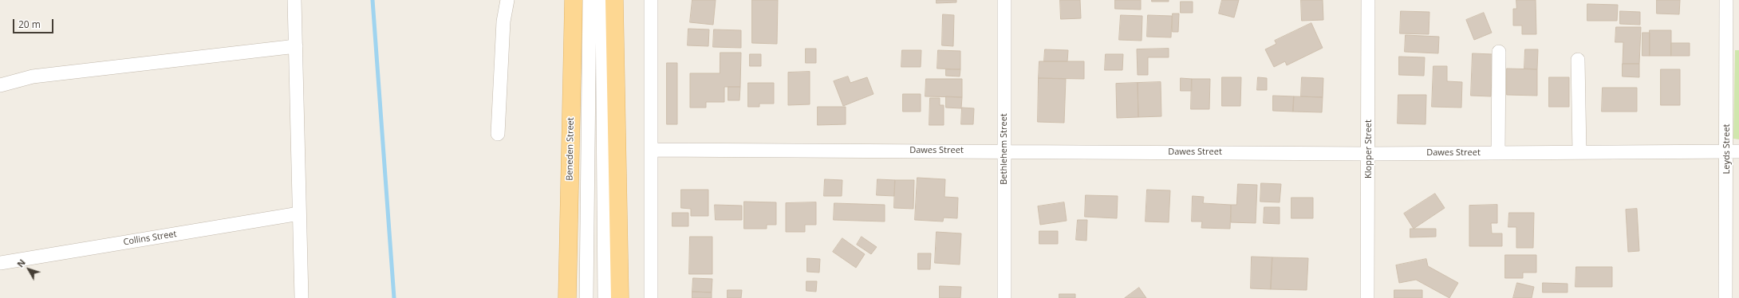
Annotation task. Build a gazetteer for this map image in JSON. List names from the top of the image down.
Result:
{
  "streets": {
    "main road": ["Beneden Street"],
    "street": [
      "Bethlehem Street",
      "Klopper Street",
      "Leyds Street",
      "Dawes Street",
      "Collins Street"
    ]
  },
  "crossings": [
    ["Bethlehem Street", "Dawes Street"],
    ["Klopper Street", "Dawes Street"],
    ["Leyds Street", "Dawes Street"]
  ],
  "scale_bar": "20 m",
  "north": "top left"
}
